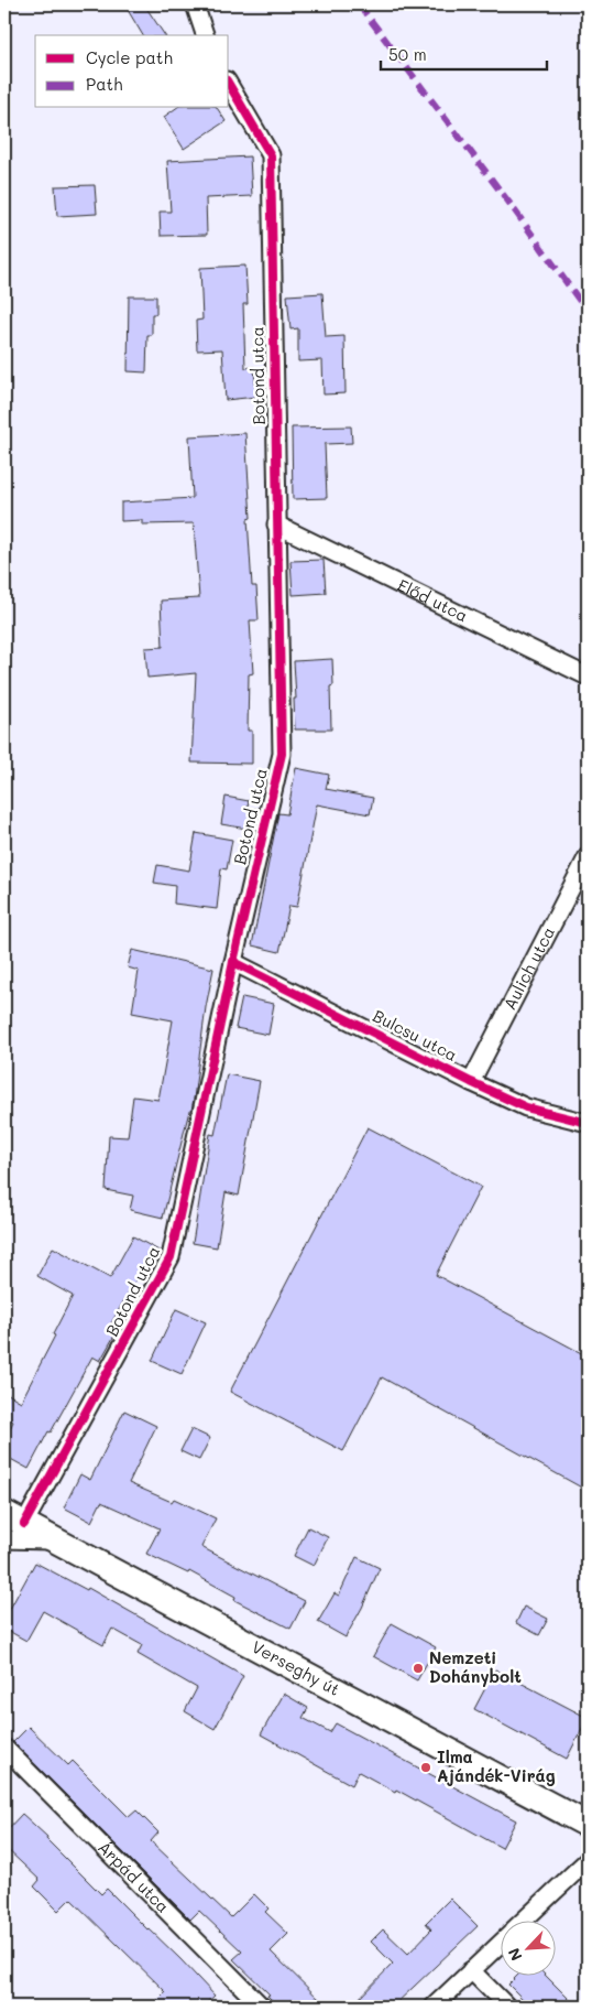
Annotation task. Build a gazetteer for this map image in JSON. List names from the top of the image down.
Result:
{
  "streets": {
    "main road": ["Verseghy út"],
    "street": [
      "Botond utca",
      "Előd utca",
      "Aulich utca",
      "Bulcsu utca",
      "Árpád utca"
    ]
  },
  "crossings": [
    ["Botond utca", "Előd utca"],
    ["Botond utca", "Bulcsu utca"],
    ["Botond utca", "Verseghy út"],
    ["Aulich utca", "Bulcsu utca"]
  ],
  "places": ["Nemzeti Dohánybolt", "Ilma Ajándék-Virág"],
  "legend": ["Cycle path", "Path"],
  "scale_bar": "50 m",
  "north": "bottom left"
}
